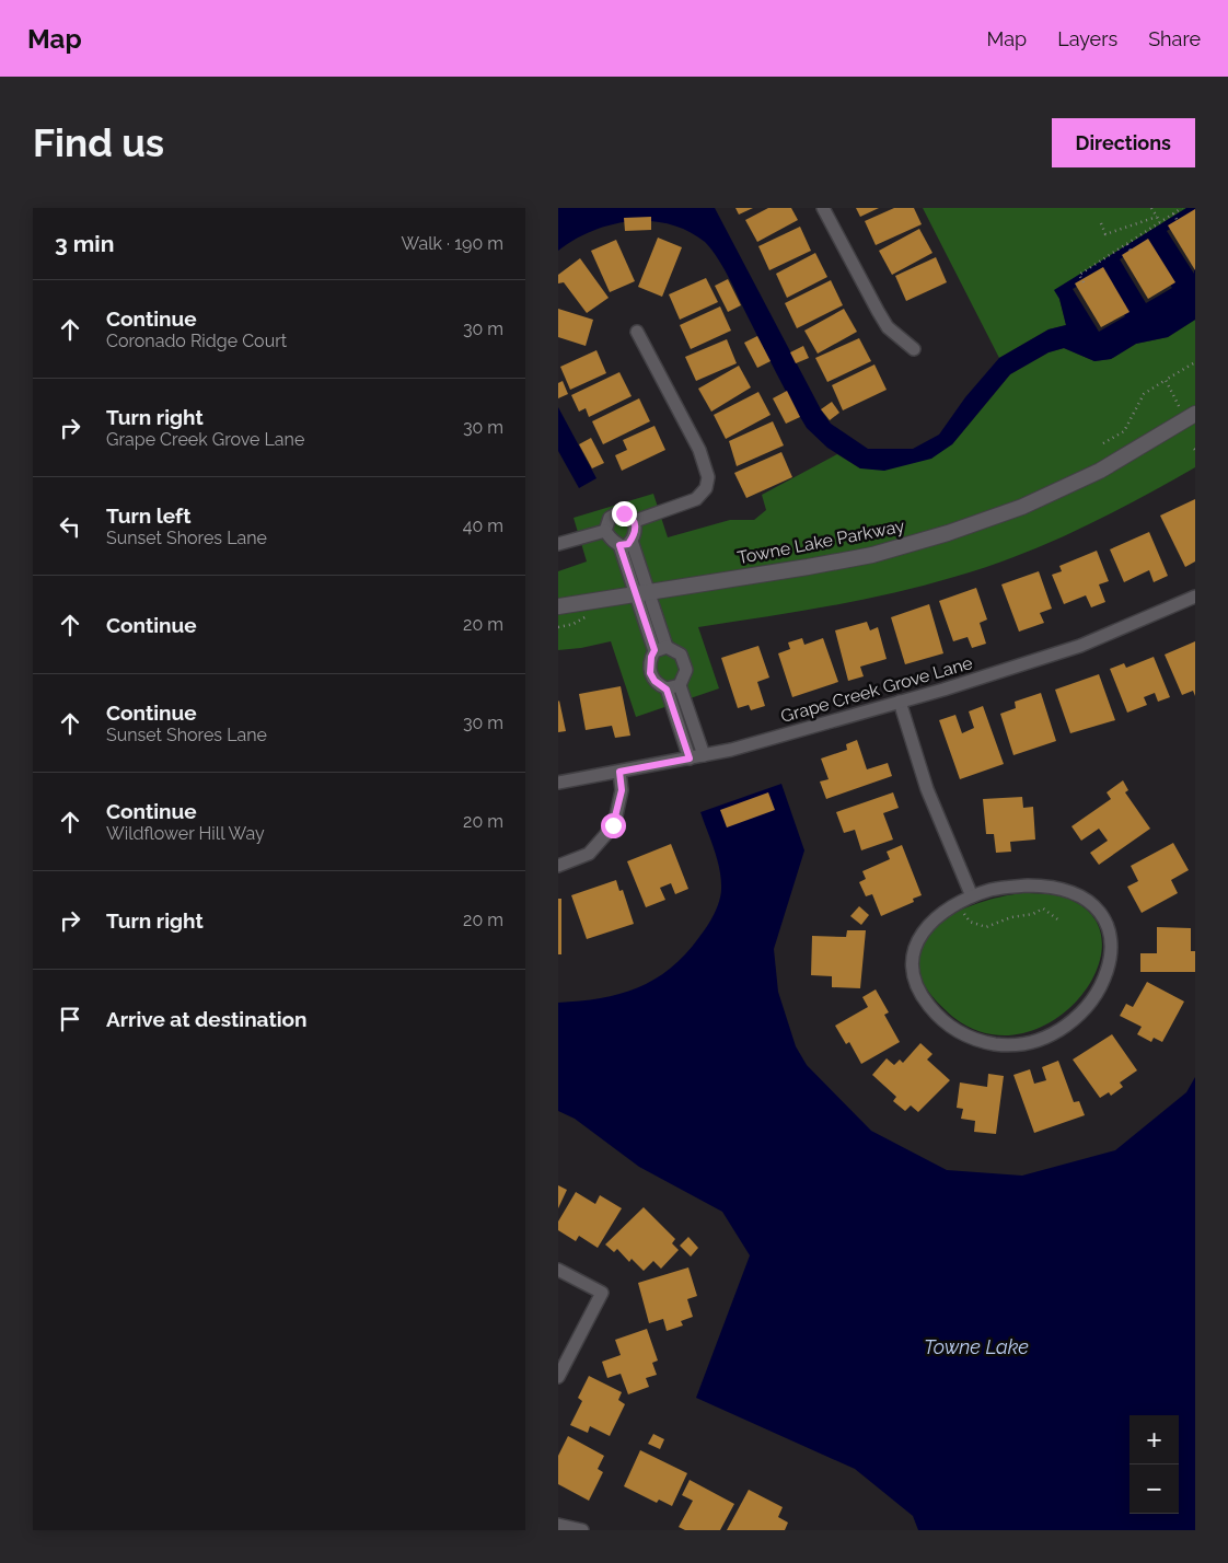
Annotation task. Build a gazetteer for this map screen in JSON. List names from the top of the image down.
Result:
{
  "streets": {
    "street": ["Towne Lake Parkway", "Grape Creek Grove Lane"]
  },
  "water": ["Towne Lake"],
  "page": {
    "header": "Map",
    "nav": ["Map", "Layers", "Share"],
    "buttons": "Directions",
    "title": "Find us",
    "heading": ["3 min", "Walk · 190 m"],
    "list": [
      ["Continue", "Coronado Ridge Court", "30 m"],
      ["Turn right", "Grape Creek Grove Lane", "30 m"],
      ["Turn left", "Sunset Shores Lane", "40 m"],
      ["Continue", "20 m"],
      ["Continue", "Sunset Shores Lane", "30 m"],
      ["Continue", "Wildflower Hill Way", "20 m"],
      ["Turn right", "20 m"],
      "Arrive at destination"
    ],
    "map_buttons": ["+", "−"]
  }
}
